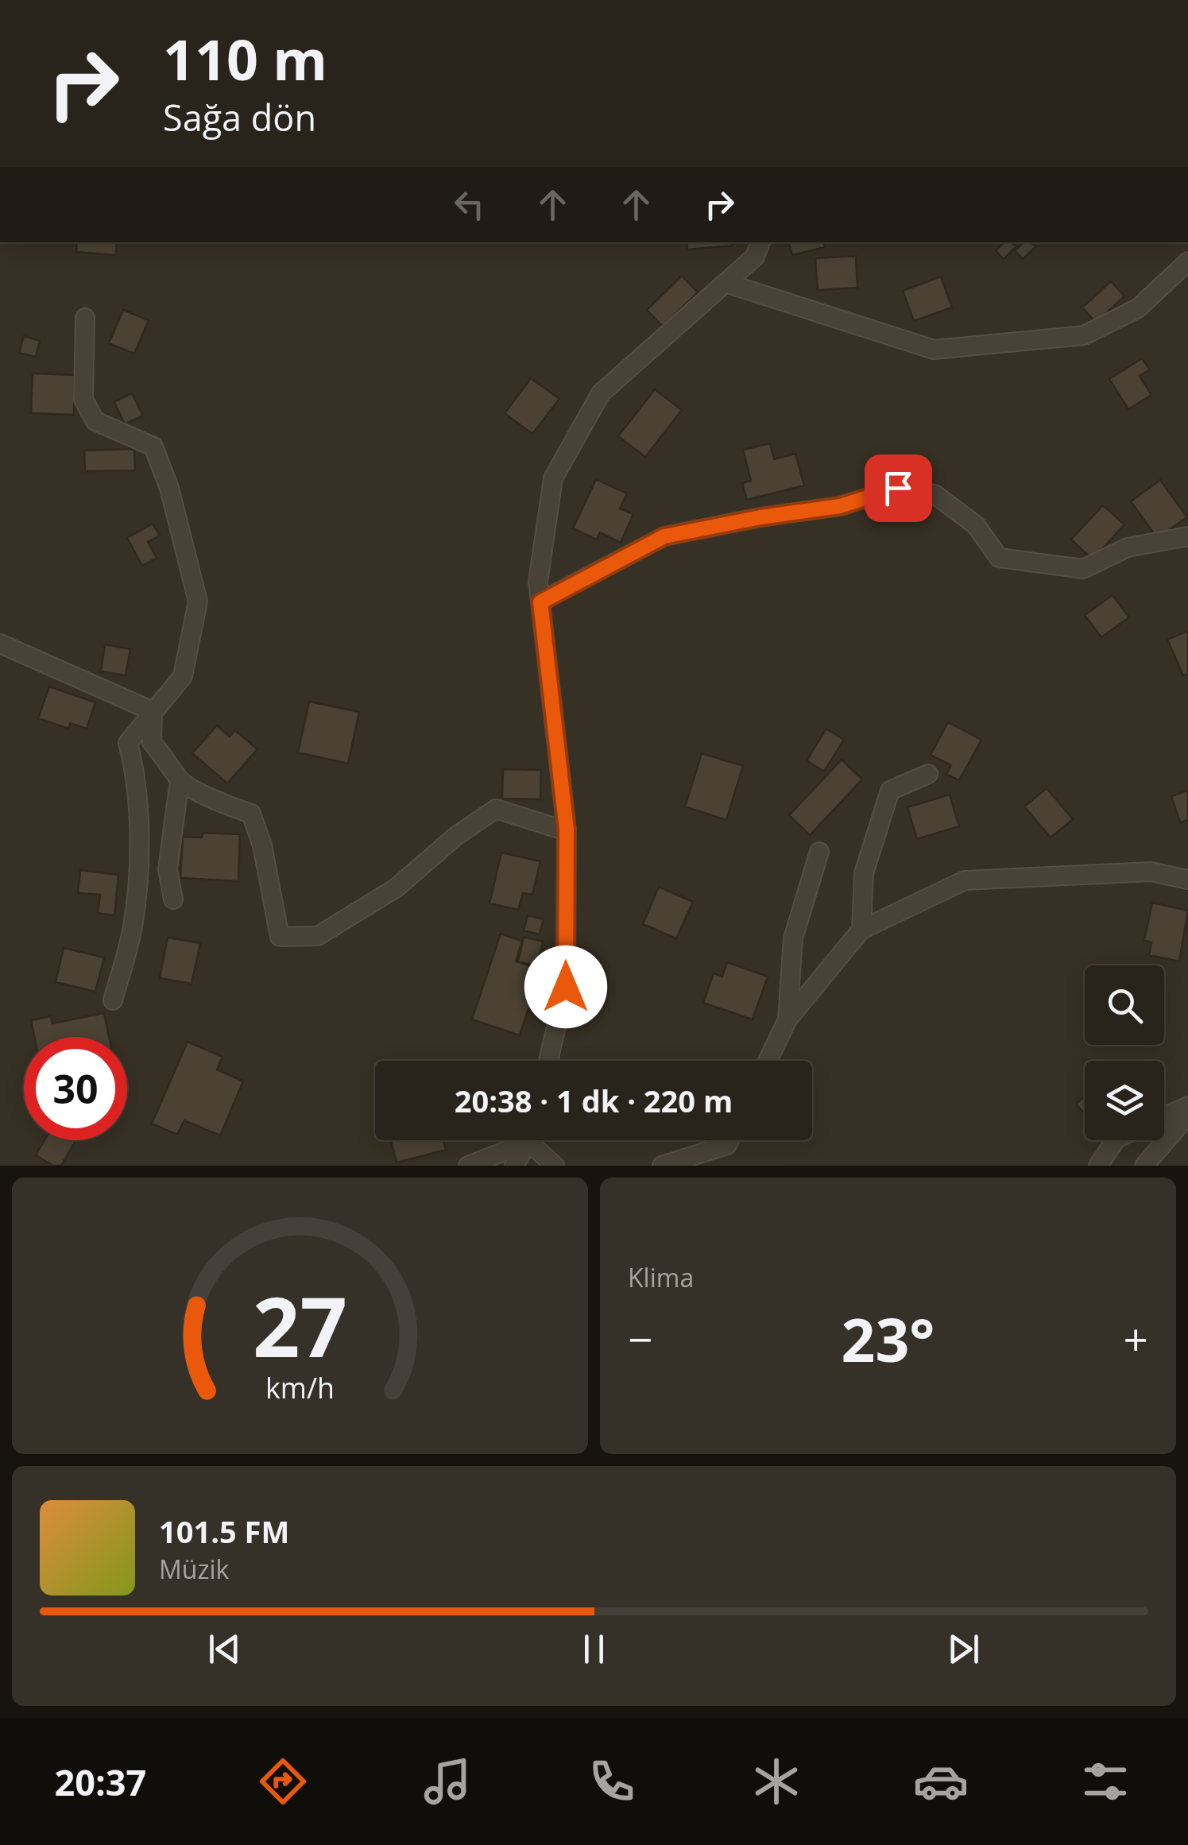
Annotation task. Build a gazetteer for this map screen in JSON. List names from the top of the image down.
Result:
{
  "page": {
    "turn": ["110 m", "Sağa dön"],
    "limit": "30",
    "trip": "20:38 · 1 dk · 220 m",
    "tile": "Klima",
    "heat": ["−", "23°", "+"],
    "song": ["101.5 FM", "Müzik"],
    "tabs": "20:37",
    "gauge": ["27", "km/h"]
  }
}
